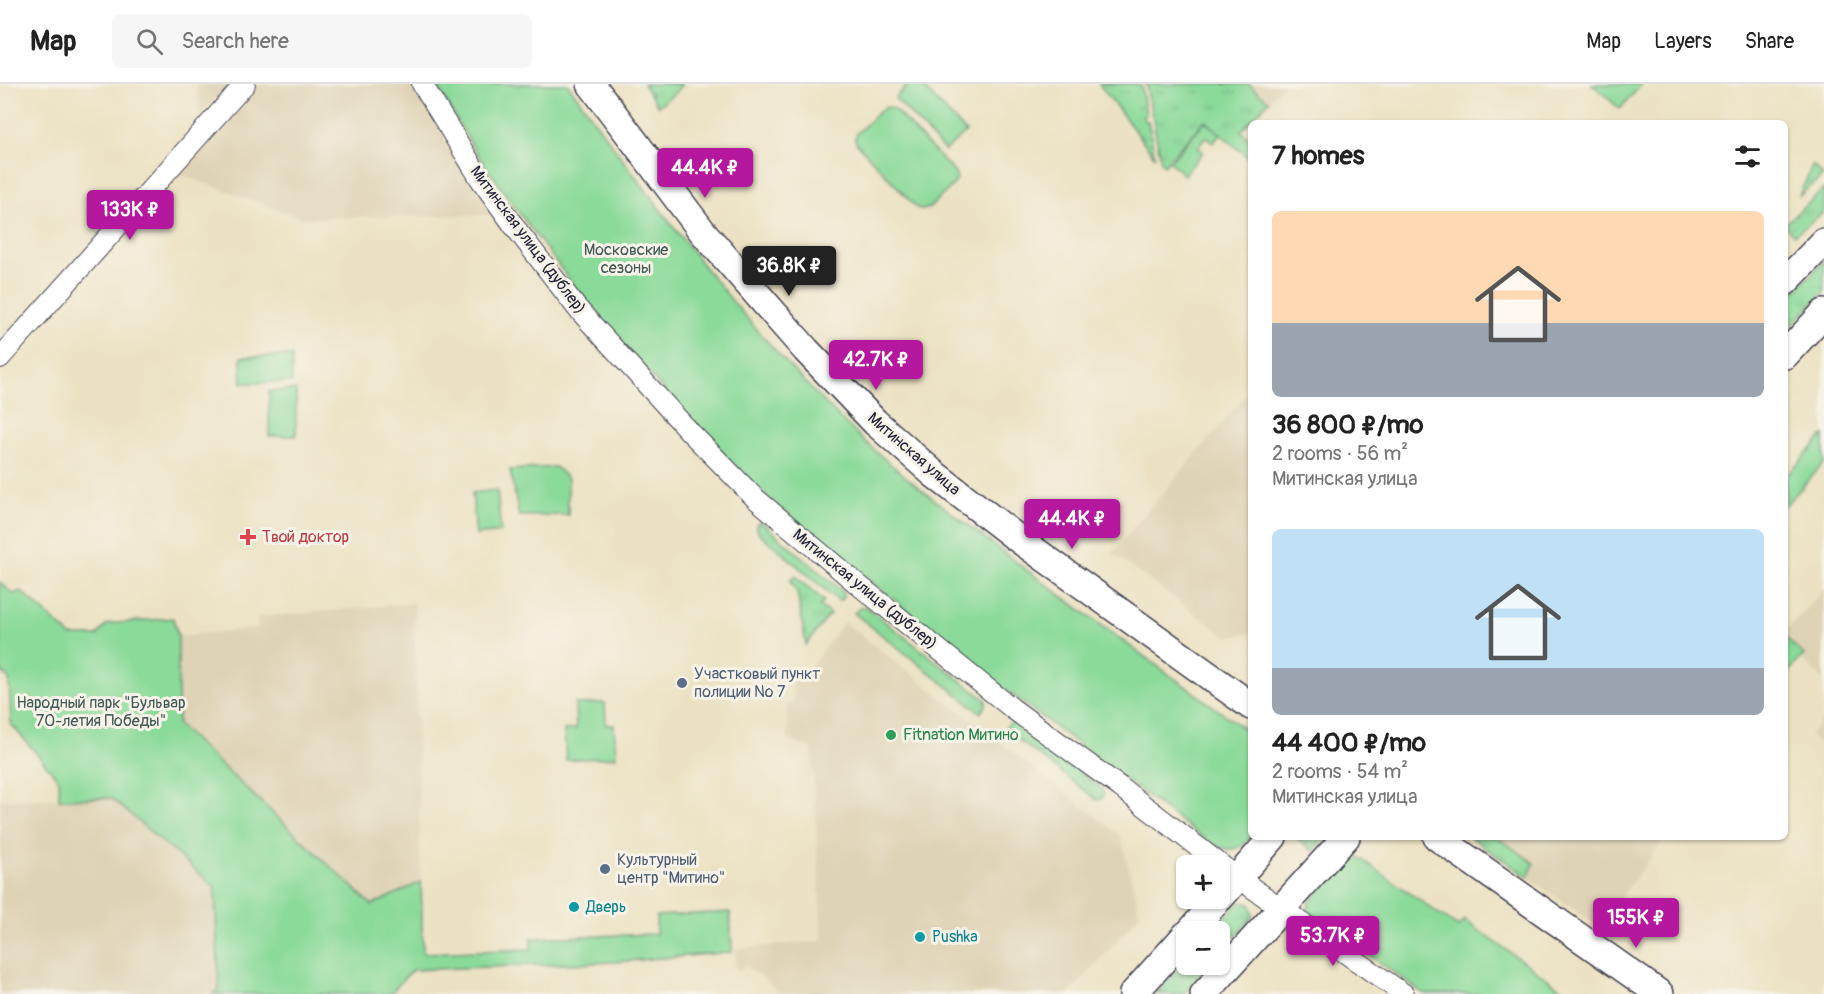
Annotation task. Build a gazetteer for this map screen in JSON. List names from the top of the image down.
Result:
{
  "streets": {
    "main road": ["Митинская улица"],
    "street": ["Митинская улица (дублер)"]
  },
  "parks": ["Московские сезоны", "Народный парк \"Бульвар 70-летия Победы\""],
  "places": {
    "health": ["Твой доктор"],
    "other": [
      "Участковый пункт полиции № 7",
      "Fitnation Митино",
      "Культурный центр \"Митино\"",
      "Дверь",
      "Pushka"
    ]
  },
  "page": {
    "header": "Map",
    "search": "Search here",
    "nav": ["Map", "Layers", "Share"],
    "heading": "7 homes",
    "price": [
      "44.4K ₽",
      "133K ₽",
      "36.8K ₽",
      "42.7K ₽",
      "44.4K ₽",
      "155K ₽",
      "53.7K ₽"
    ],
    "list": [
      {
        "name": "36 800 ₽/mo",
        "note": "2 rooms · 56 m² · Митинская улица"
      },
      {
        "name": "44 400 ₽/mo",
        "note": "2 rooms · 54 m² · Митинская улица"
      }
    ],
    "map_buttons": ["+", "−"]
  }
}
